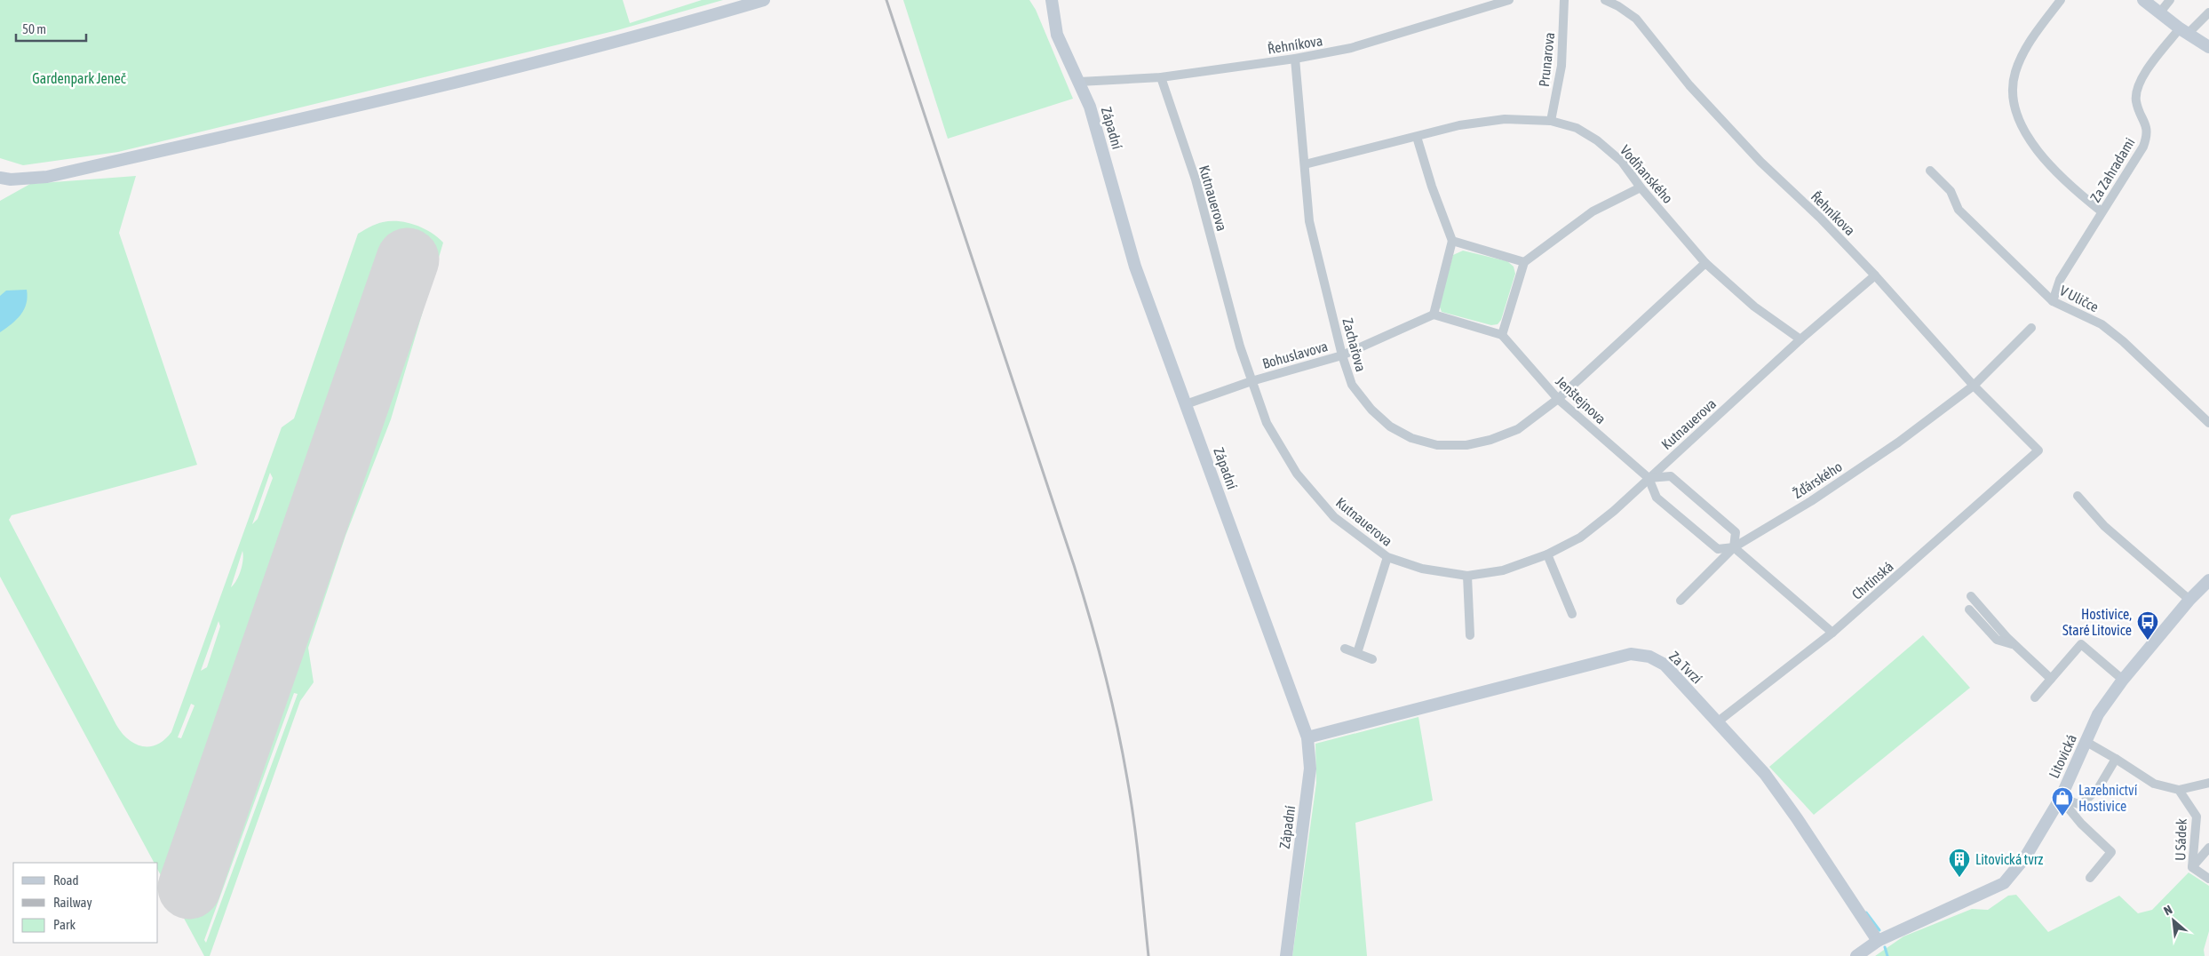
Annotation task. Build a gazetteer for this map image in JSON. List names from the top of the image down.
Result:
{
  "streets": {
    "street": [
      "Řehníkova",
      "Prunarova",
      "Západní",
      "Za Zahradami",
      "Vodňanského",
      "Kutnauerova",
      "V Uličce",
      "Zachařova",
      "Bohuslavova",
      "Jenštejnova",
      "Žďárského",
      "Chrtínská",
      "Za Tvrzí",
      "Litovická",
      "U Sádek"
    ]
  },
  "crossings": [
    ["Řehníkova", "Západní"],
    ["Řehníkova", "Kutnauerova"],
    ["Řehníkova", "Zachařova"],
    ["Řehníkova", "Žďárského"],
    ["Řehníkova", "Chrtínská"],
    ["Prunarova", "Vodňanského"],
    ["Západní", "Bohuslavova"],
    ["Západní", "Za Tvrzí"],
    ["Za Zahradami", "V Uličce"],
    ["Vodňanského", "Kutnauerova"],
    ["Vodňanského", "Zachařova"],
    ["Kutnauerova", "Bohuslavova"],
    ["Kutnauerova", "Jenštejnova"],
    ["Zachařova", "Bohuslavova"],
    ["Zachařova", "Jenštejnova"],
    ["Jenštejnova", "Žďárského"],
    ["Chrtínská", "Za Tvrzí"],
    ["Za Tvrzí", "Litovická"]
  ],
  "parks": ["Gardenpark Jeneč"],
  "places": {
    "bus stop": ["Hostivice, Staré Litovice"],
    "shop": ["Lazebnictví Hostivice"],
    "building": ["Litovická tvrz"]
  },
  "legend": ["Road", "Railway", "Park"],
  "scale_bar": "50 m",
  "north": "top left"
}
